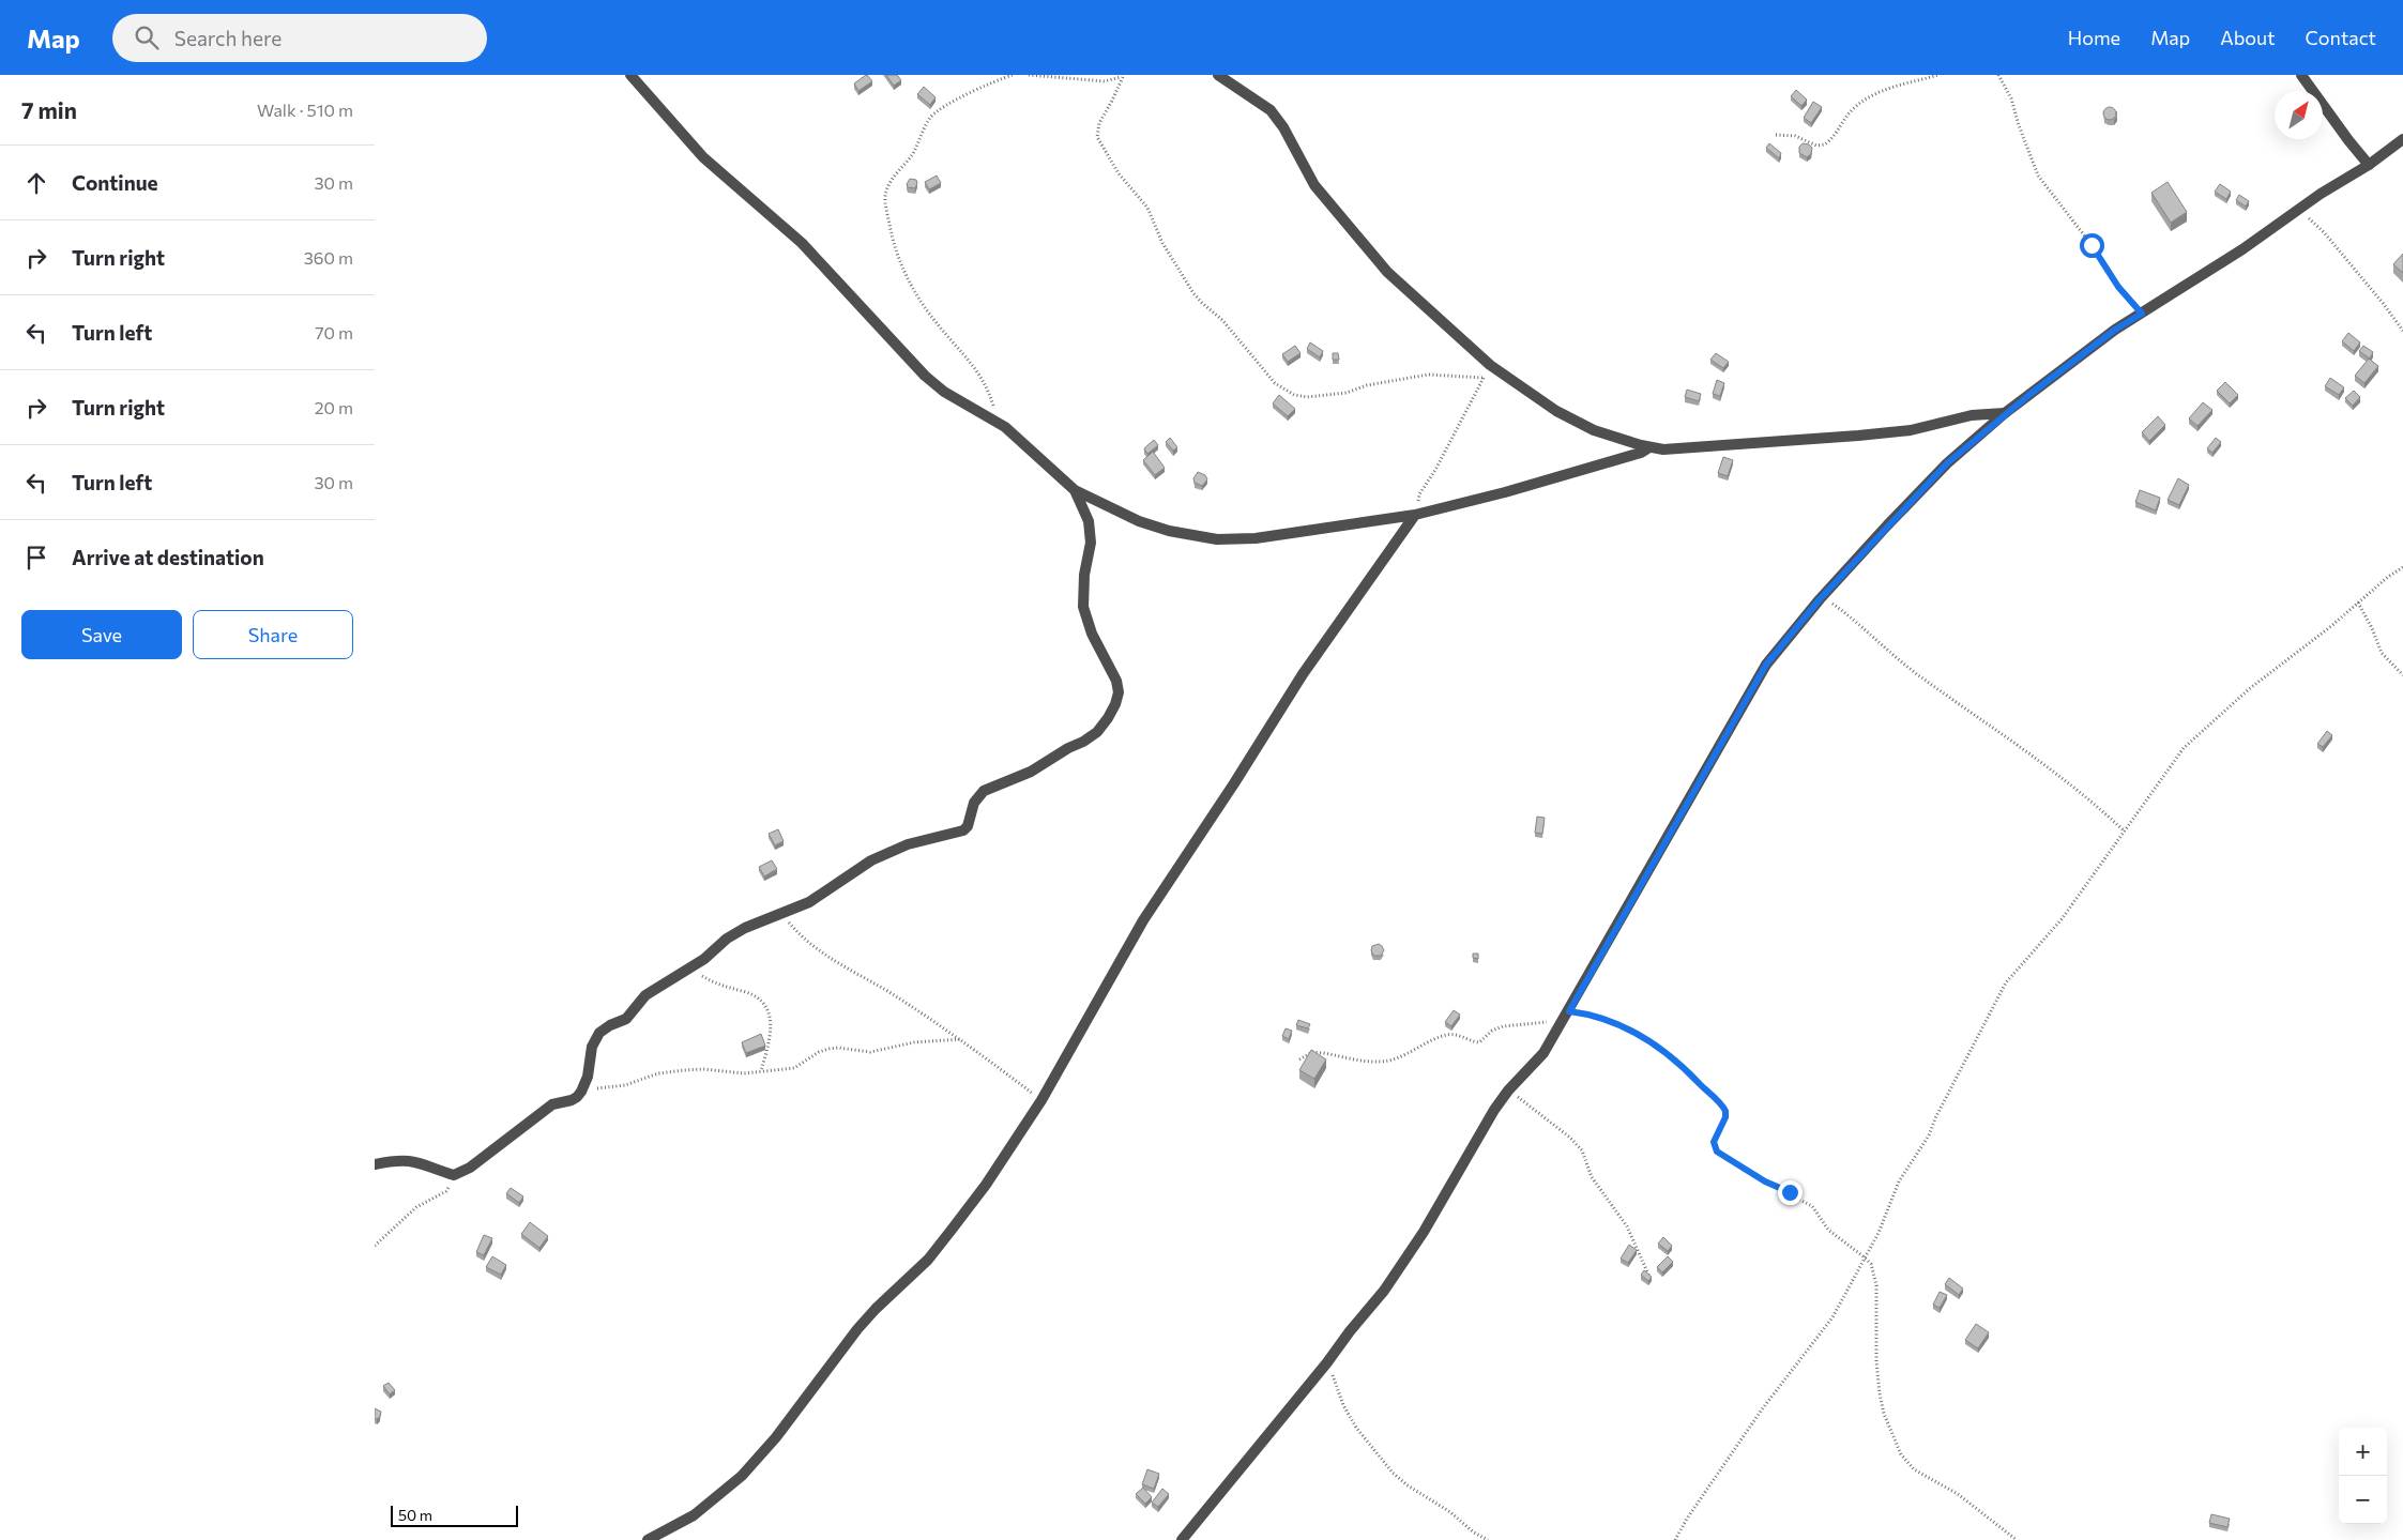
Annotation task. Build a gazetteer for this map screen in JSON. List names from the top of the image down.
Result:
{
  "scale_bar": "50 m",
  "north": "top right",
  "page": {
    "header": "Map",
    "search": "Search here",
    "nav": [
      "Home",
      "Map",
      "About",
      "Contact"
    ],
    "heading": ["7 min", "Walk · 510 m"],
    "list": [
      ["Continue", "30 m"],
      ["Turn right", "360 m"],
      ["Turn left", "70 m"],
      ["Turn right", "20 m"],
      ["Turn left", "30 m"],
      "Arrive at destination"
    ],
    "buttons": ["Save", "Share"],
    "map_buttons": ["+", "−"],
    "scale": "50 m"
  }
}
